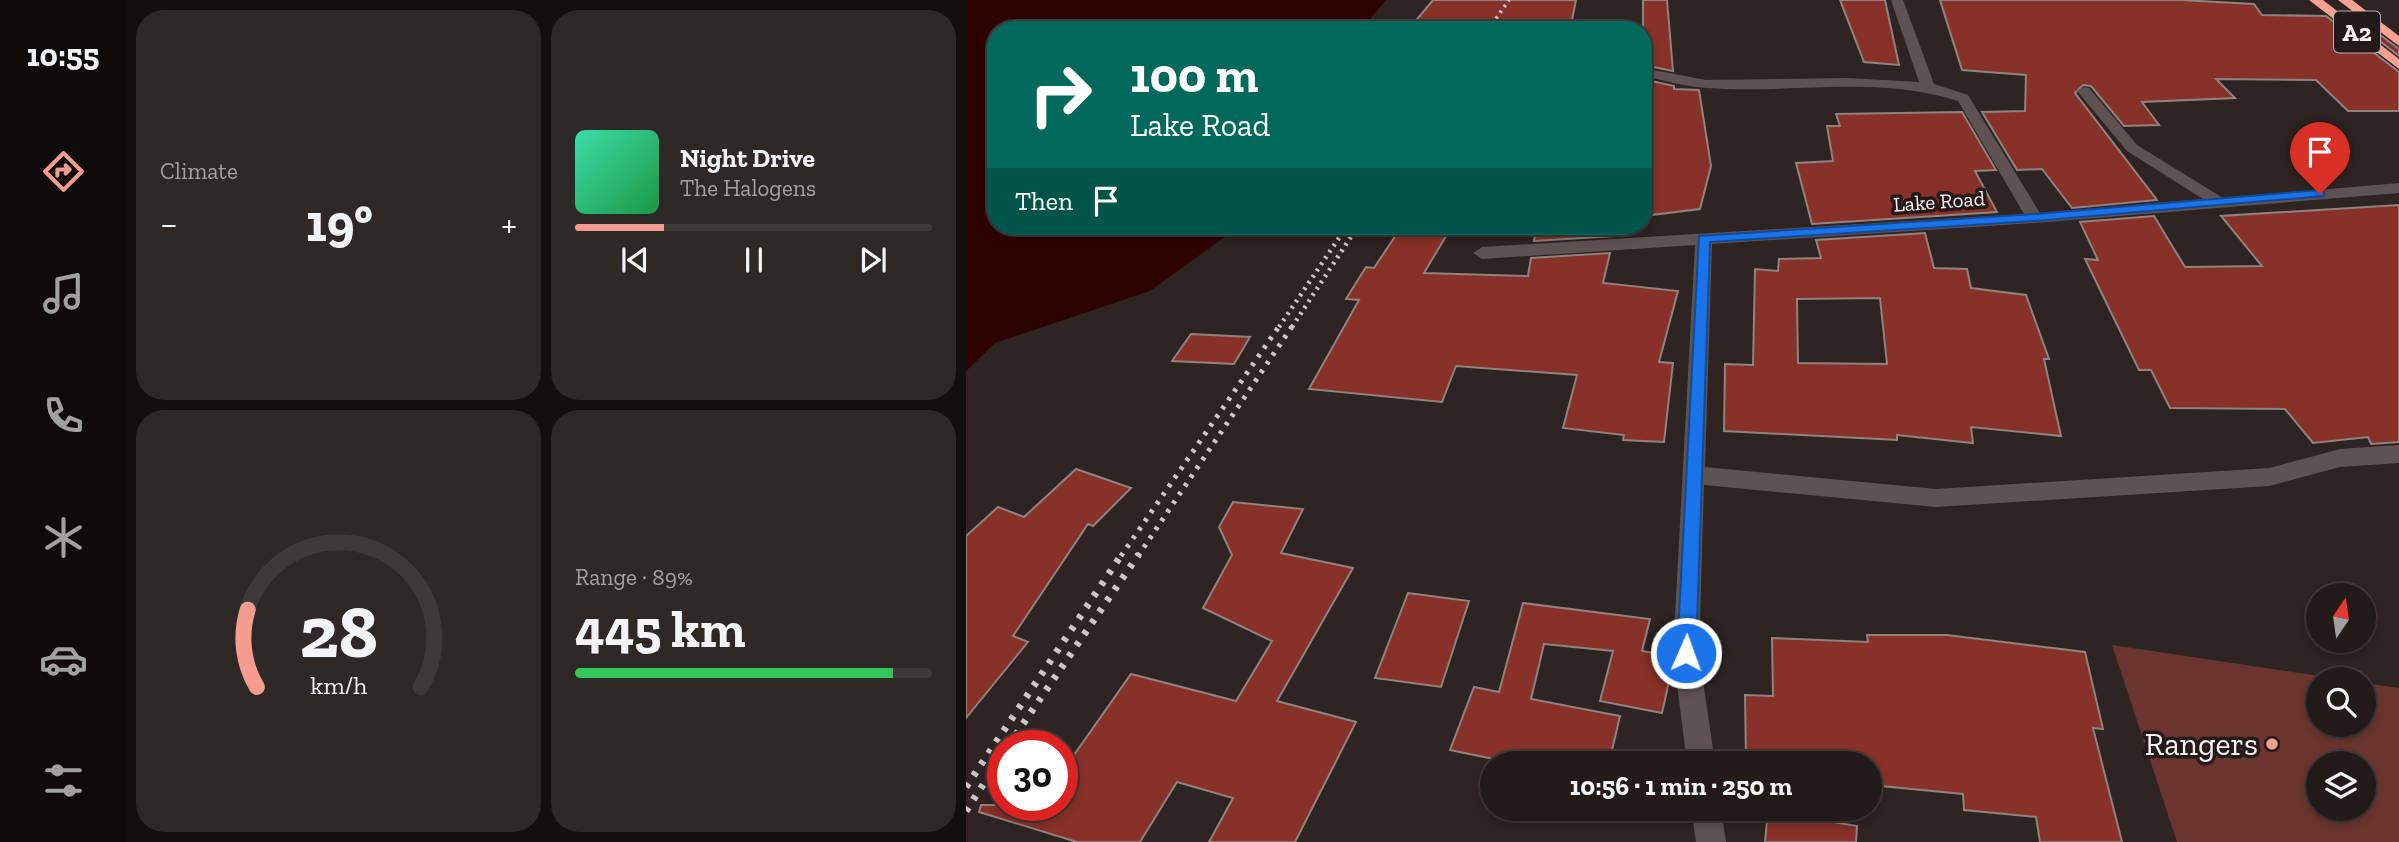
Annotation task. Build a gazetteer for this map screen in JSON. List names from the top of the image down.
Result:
{
  "streets": {
    "highway": ["A2"],
    "street": ["Lake Road"]
  },
  "places": ["Rangers"],
  "north": "top",
  "page": {
    "tabs": "10:55",
    "tile": [
      "Climate",
      ["Range · 89%", "445 km"]
    ],
    "turn": ["100 m", "Lake Road"],
    "song": ["Night Drive", "The Halogens"],
    "then": "Then",
    "heat": ["−", "19°", "+"],
    "limit": "30",
    "trip": "10:56 · 1 min · 250 m",
    "gauge": ["28", "km/h"]
  }
}
